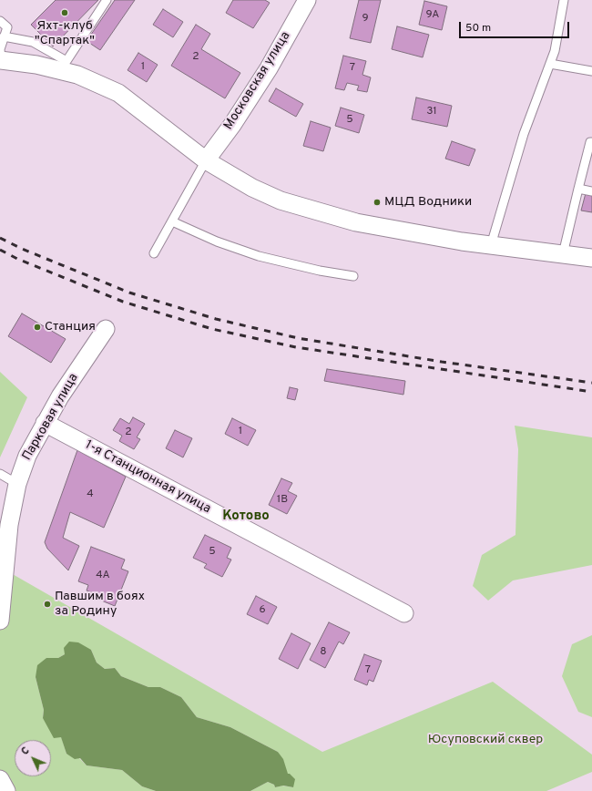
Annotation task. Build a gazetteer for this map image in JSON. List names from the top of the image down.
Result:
{
  "streets": {
    "street": ["Московская улица", "Парковая улица", "1-я Станционная улица"]
  },
  "crossings": [
    ["Парковая улица", "1-я Станционная улица"]
  ],
  "districts": ["Котово"],
  "parks": ["Юсуповский сквер"],
  "places": [
    "Яхт-клуб \"Спартак\"",
    "МЦД Водники",
    "Станция",
    "Павшим в боях за Родину"
  ],
  "house_numbers": [
    "9А",
    "9",
    "2",
    "1",
    "7",
    "31",
    "5",
    "1",
    "2",
    "4",
    "1В",
    "5",
    "4А",
    "6",
    "8",
    "7"
  ],
  "scale_bar": "50 m",
  "north": "top left"
}
